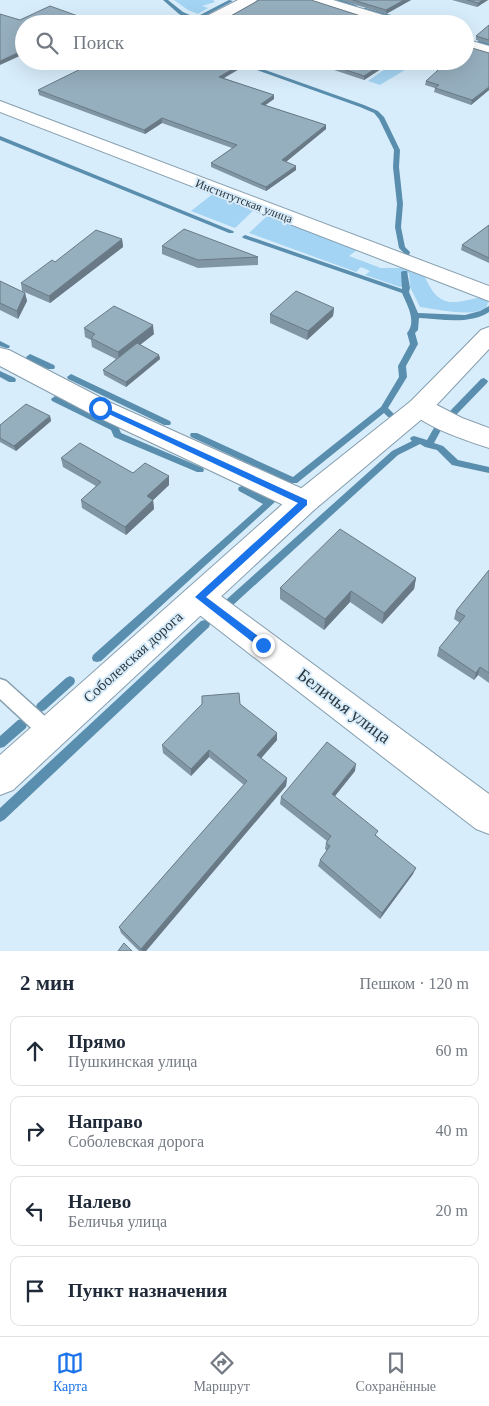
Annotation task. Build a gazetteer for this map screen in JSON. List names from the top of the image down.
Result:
{
  "streets": {
    "street": ["Институтская улица", "Соболевская дорога", "Беличья улица"]
  },
  "crossings": [
    ["Соболевская дорога", "Беличья улица"]
  ],
  "page": {
    "search": "Поиск",
    "heading": ["2 мин", "Пешком · 120 m"],
    "list": [
      ["Прямо", "Пушкинская улица", "60 m"],
      ["Направо", "Соболевская дорога", "40 m"],
      ["Налево", "Беличья улица", "20 m"],
      "Пункт назначения"
    ],
    "nav": ["Карта", "Маршрут", "Сохранённые"]
  }
}
